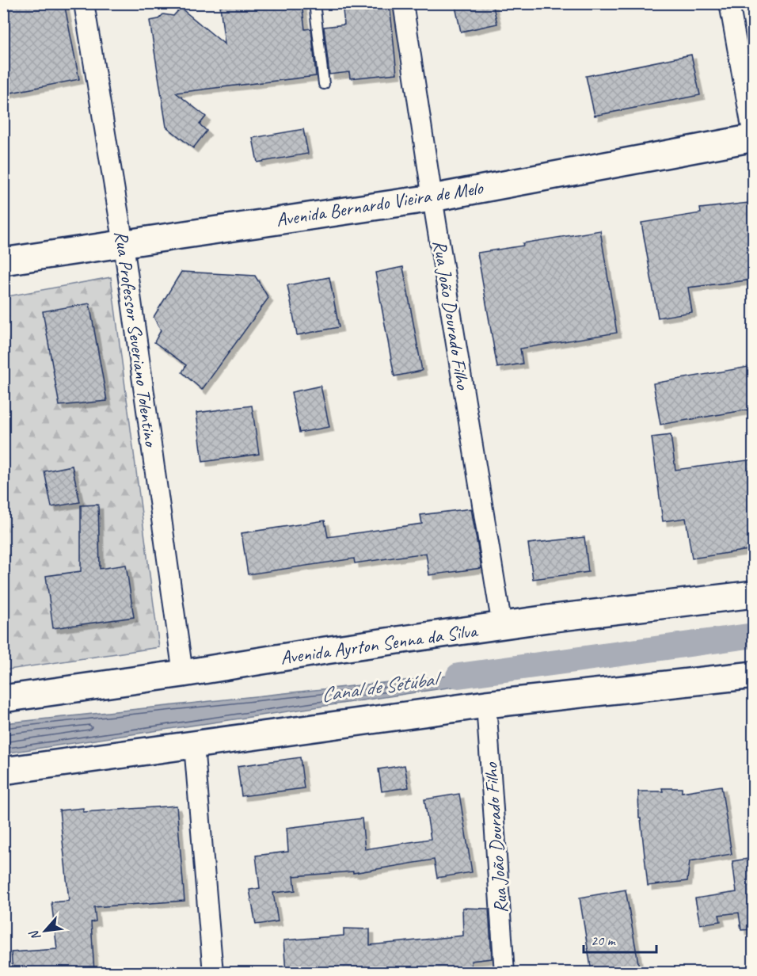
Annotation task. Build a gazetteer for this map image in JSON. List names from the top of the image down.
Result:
{
  "streets": {
    "main road": ["Avenida Bernardo Vieira de Melo", "Avenida Ayrton Senna da Silva"],
    "street": ["Rua João Dourado Filho", "Rua Professor Severiano Tolentino"]
  },
  "crossings": [
    ["Avenida Bernardo Vieira de Melo", "Rua João Dourado Filho"],
    ["Avenida Bernardo Vieira de Melo", "Rua Professor Severiano Tolentino"],
    ["Rua João Dourado Filho", "Avenida Ayrton Senna da Silva"],
    ["Rua Professor Severiano Tolentino", "Avenida Ayrton Senna da Silva"]
  ],
  "water": ["Canal de Setúbal"],
  "scale_bar": "20 m",
  "north": "bottom left"
}
